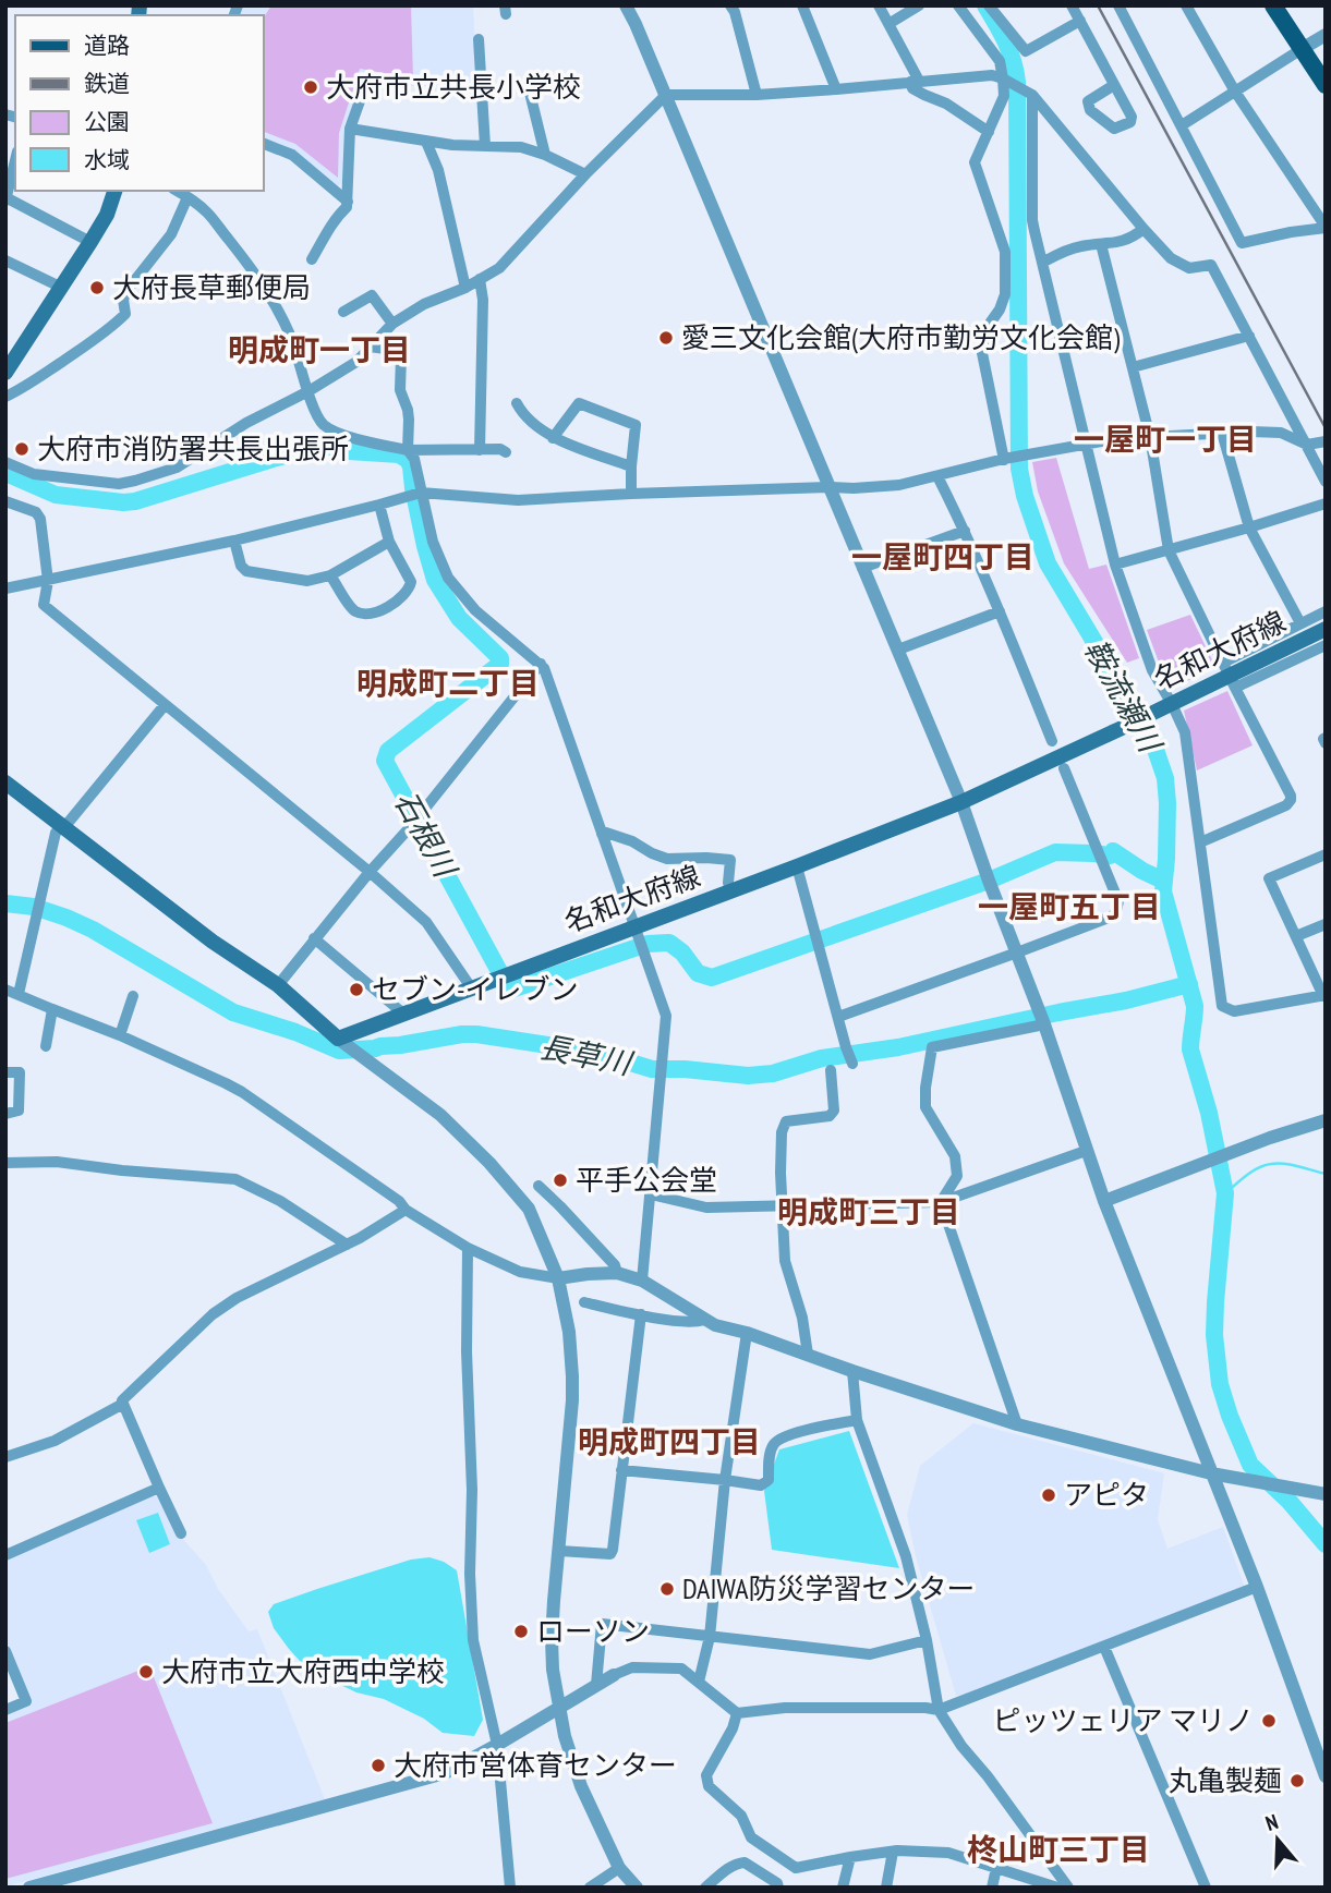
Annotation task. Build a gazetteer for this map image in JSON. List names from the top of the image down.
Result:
{
  "streets": {
    "main road": ["名和大府線"]
  },
  "districts": [
    "明成町一丁目",
    "一屋町一丁目",
    "一屋町四丁目",
    "明成町二丁目",
    "一屋町五丁目",
    "明成町三丁目",
    "明成町四丁目",
    "柊山町三丁目"
  ],
  "water": ["鞍流瀬川", "石根川", "長草川"],
  "places": [
    "大府市立共長小学校",
    "大府長草郵便局",
    "愛三文化会館(大府市勤労文化会館)",
    "大府市消防署共長出張所",
    "セブン-イレブン",
    "平手公会堂",
    "アピタ",
    "DAIWA防災学習センター",
    "ローソン",
    "大府市立大府西中学校",
    "ピッツェリア マリノ",
    "大府市営体育センター",
    "丸亀製麺"
  ],
  "legend": [
    "道路",
    "鉄道",
    "公園",
    "水域"
  ],
  "north": "top"
}
